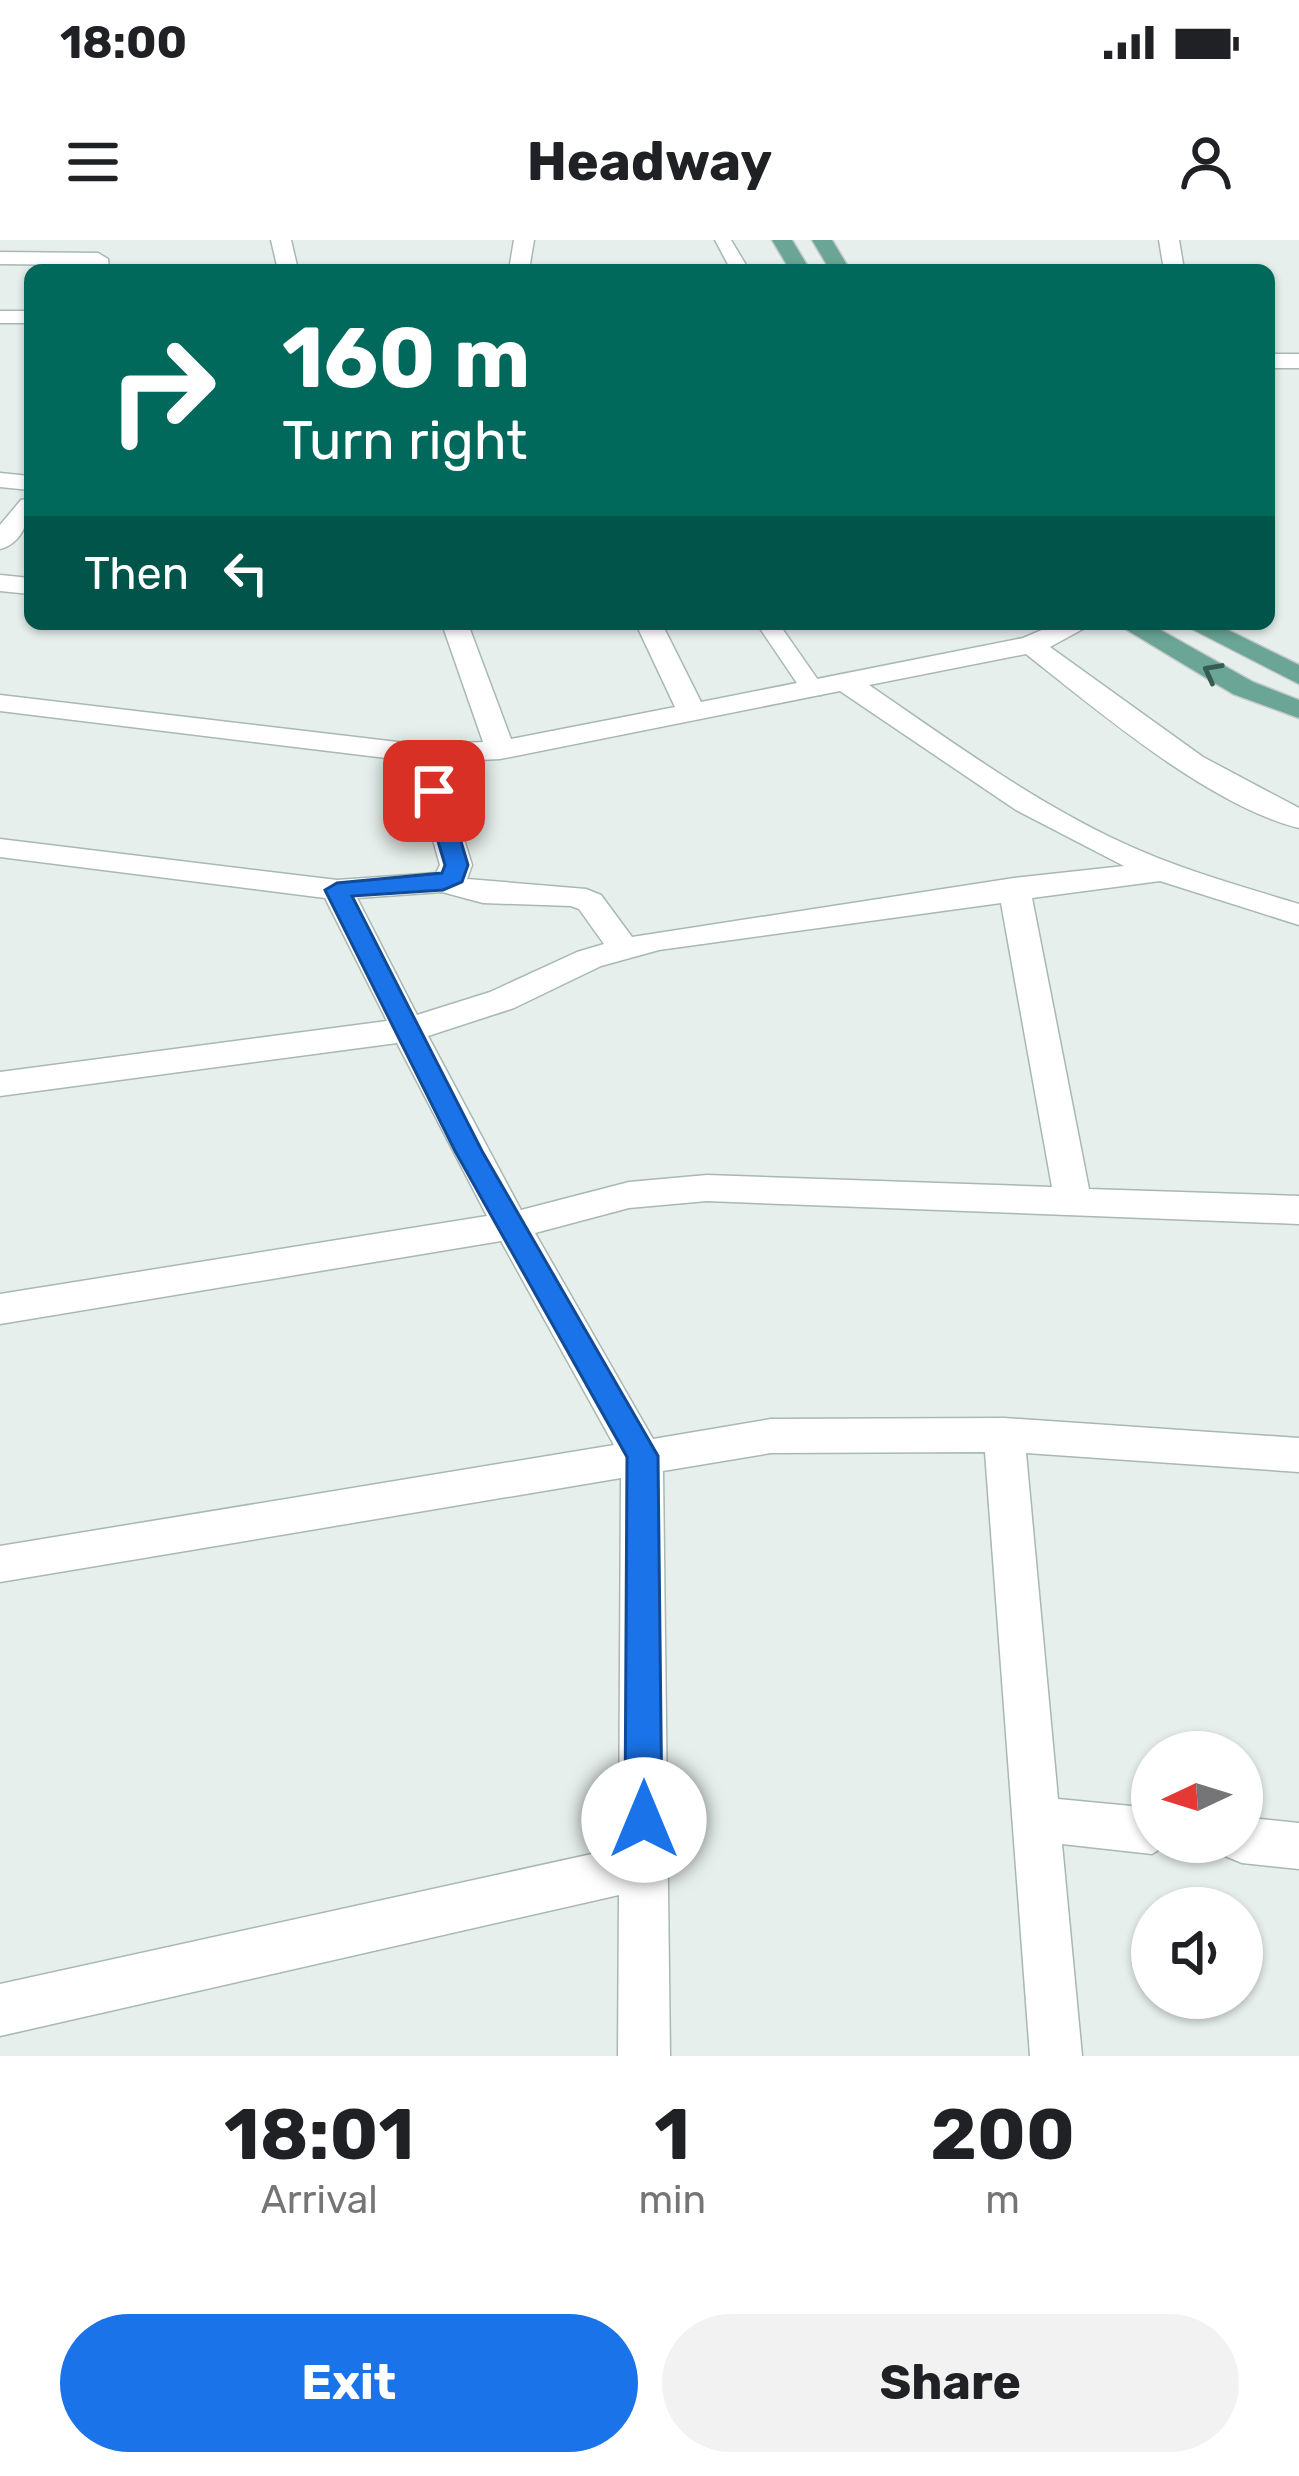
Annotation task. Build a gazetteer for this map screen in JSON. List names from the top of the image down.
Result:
{
  "north": "left",
  "page": {
    "status": "18:00",
    "header": "Headway",
    "turn": ["160 m", "Turn right"],
    "then": "Then",
    "eta": [
      "18:01",
      "Arrival",
      "1",
      "min",
      "200",
      "m"
    ],
    "buttons": ["Exit", "Share"]
  }
}
